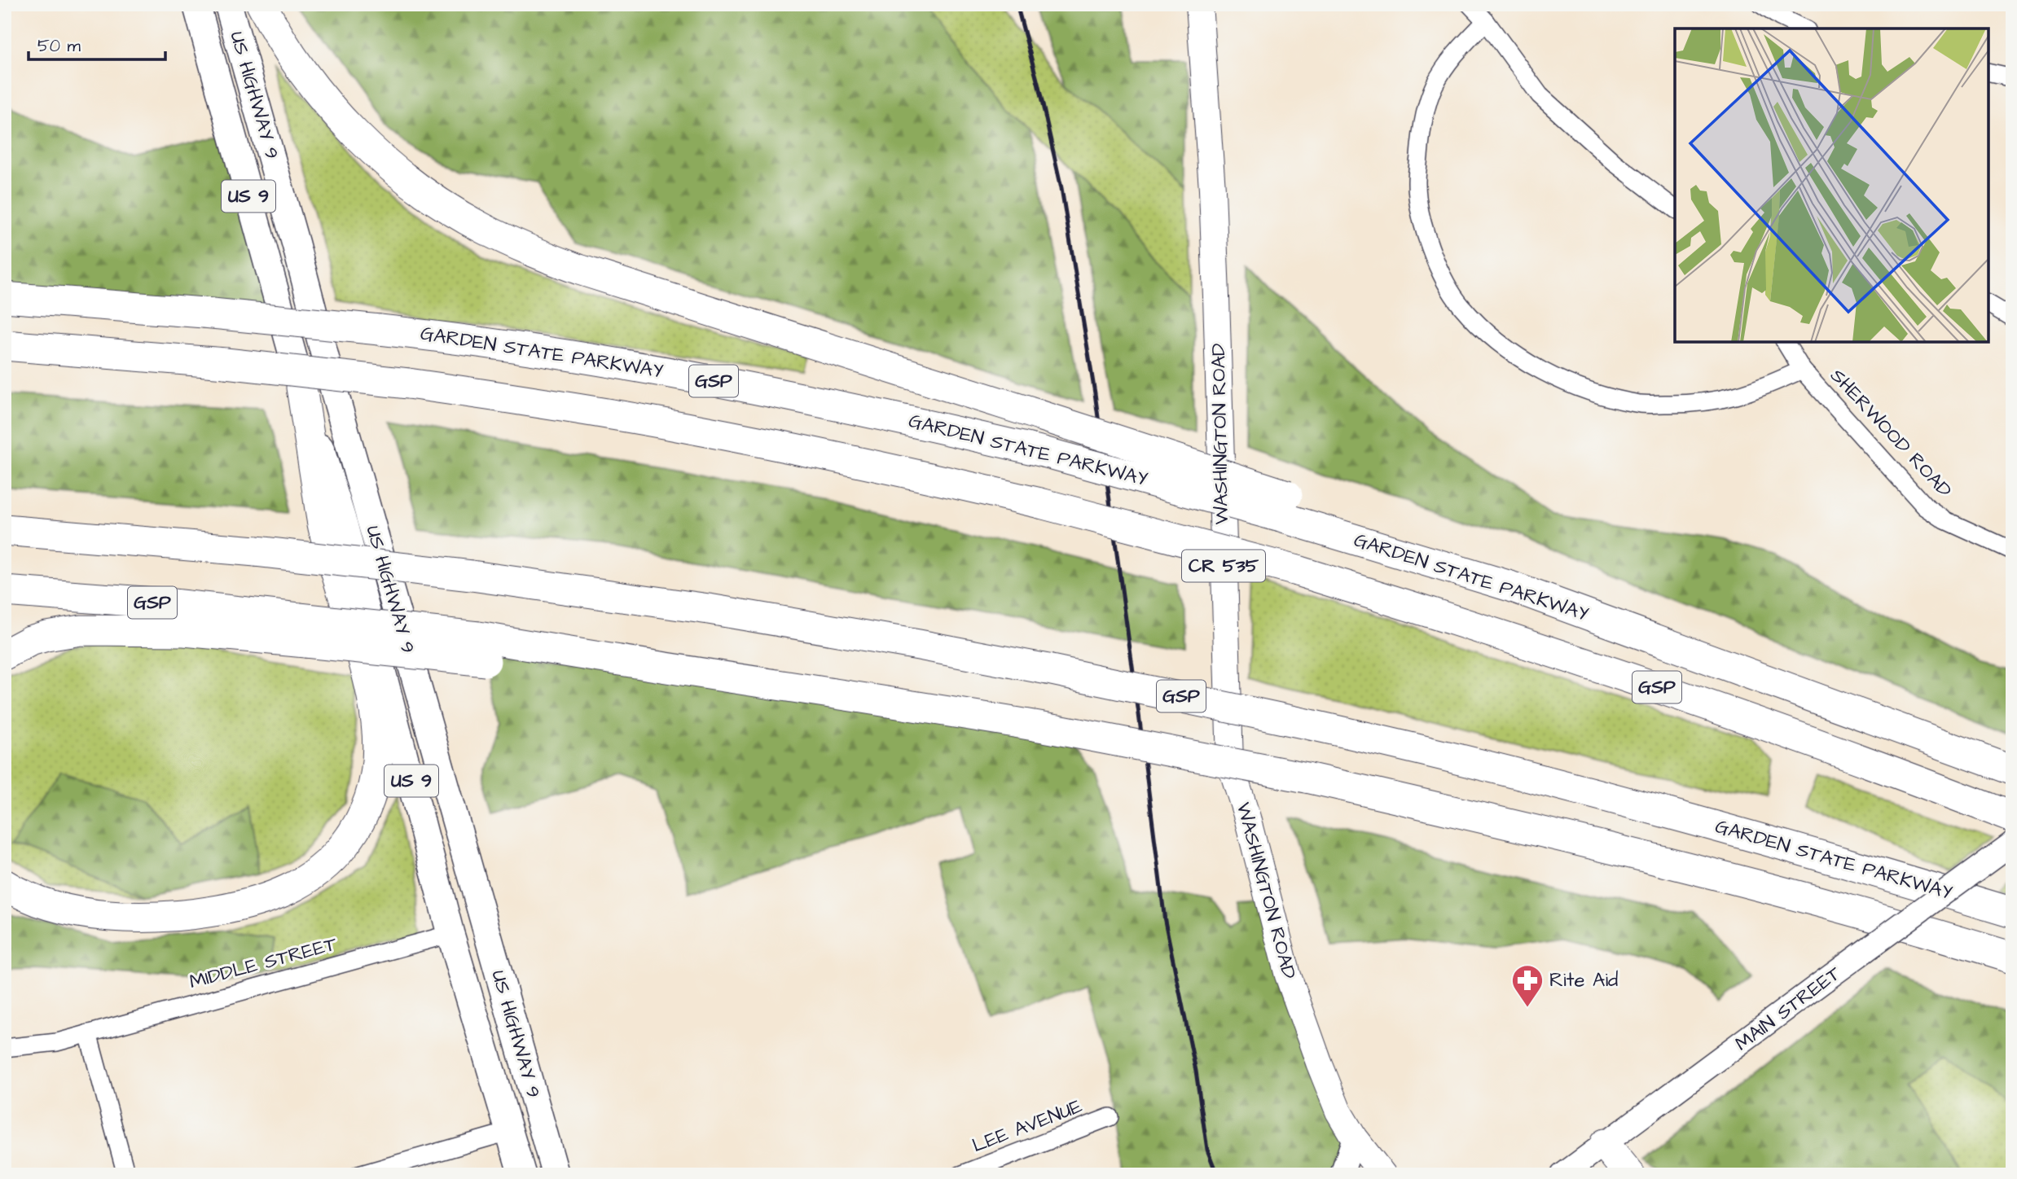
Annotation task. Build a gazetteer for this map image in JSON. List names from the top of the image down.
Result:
{
  "streets": {
    "highway": [
      "US HIGHWAY 9",
      "US 9",
      "GARDEN STATE PARKWAY",
      "GSP"
    ],
    "main road": ["WASHINGTON ROAD", "CR 535", "MAIN STREET"],
    "street": ["SHERWOOD ROAD", "MIDDLE STREET", "LEE AVENUE"]
  },
  "crossings": [
    ["US HIGHWAY 9", "MIDDLE STREET"]
  ],
  "places": {
    "pharmacy": ["Rite Aid"]
  },
  "scale_bar": "50 m"
}
